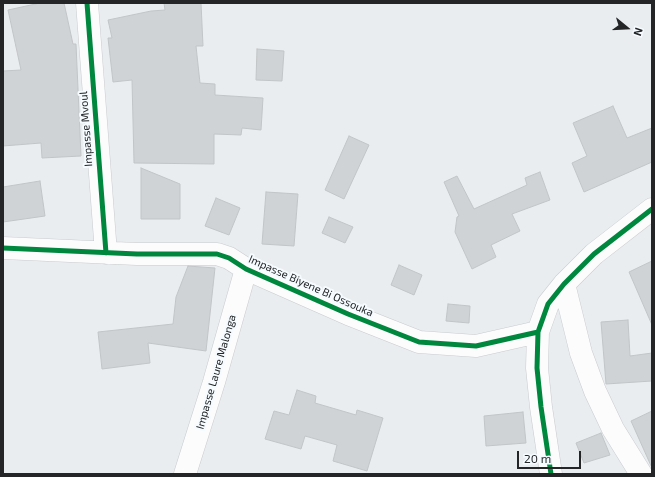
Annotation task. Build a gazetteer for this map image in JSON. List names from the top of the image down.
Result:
{
  "streets": {
    "street": ["Impasse Mvoul", "Impasse Biyene Bi Ossouka", "Impasse Laure Malonga"]
  },
  "crossings": [
    ["Impasse Mvoul", "Impasse Biyene Bi Ossouka"],
    ["Impasse Biyene Bi Ossouka", "Impasse Laure Malonga"]
  ],
  "scale_bar": "20 m",
  "north": "right"
}
